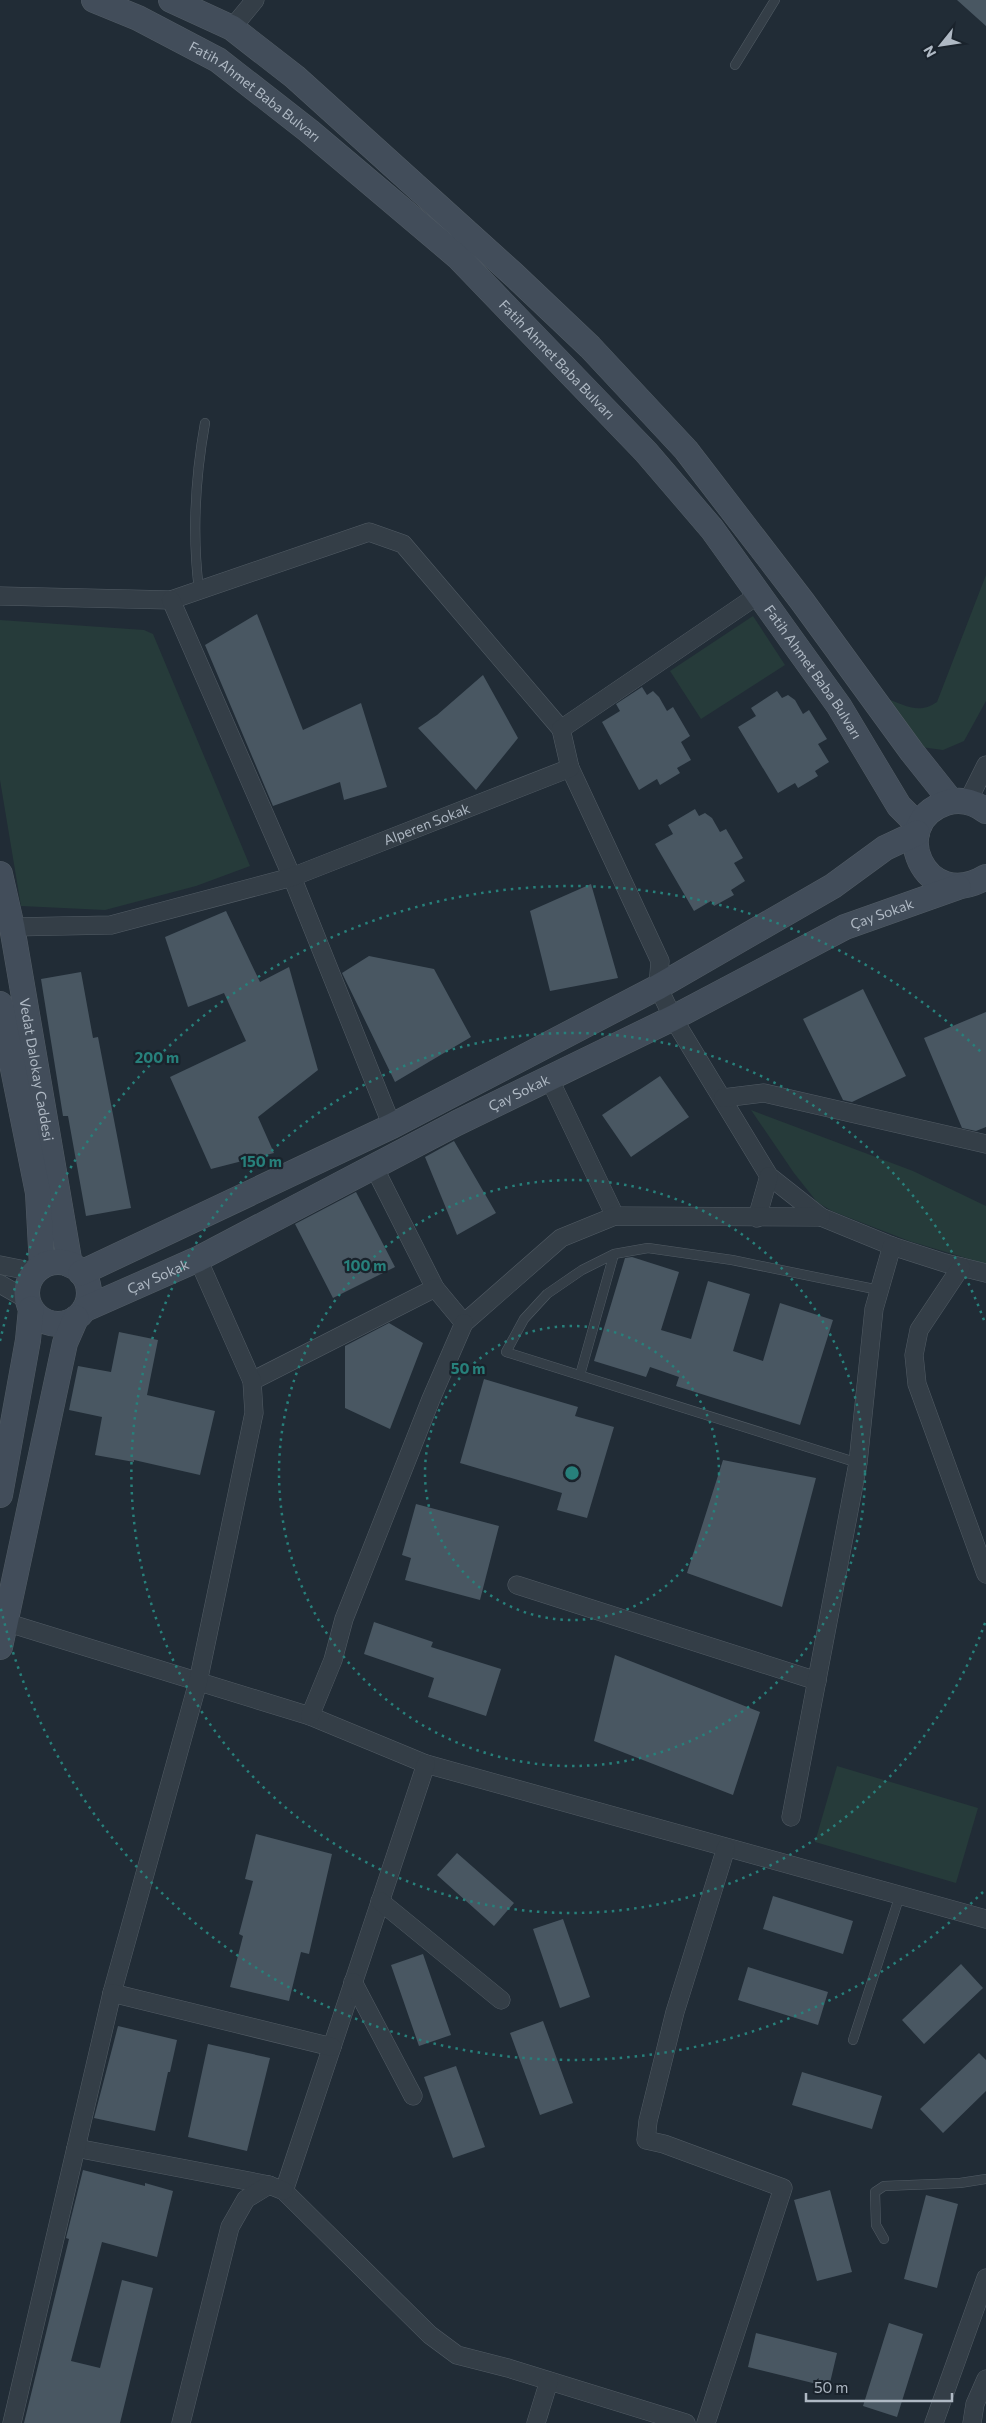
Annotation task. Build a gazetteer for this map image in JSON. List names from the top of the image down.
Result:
{
  "streets": {
    "main road": ["Fatih Ahmet Baba Bulvarı", "Çay Sokak", "Vedat Dalokay Caddesi"],
    "street": ["Alperen Sokak"]
  },
  "crossings": [
    ["Fatih Ahmet Baba Bulvarı", "Çay Sokak"],
    ["Alperen Sokak", "Vedat Dalokay Caddesi"],
    ["Çay Sokak", "Vedat Dalokay Caddesi"]
  ],
  "scale_bar": "50 m",
  "north": "bottom left",
  "rings": [
    "200 m",
    "150 m",
    "100 m",
    "50 m"
  ]
}
